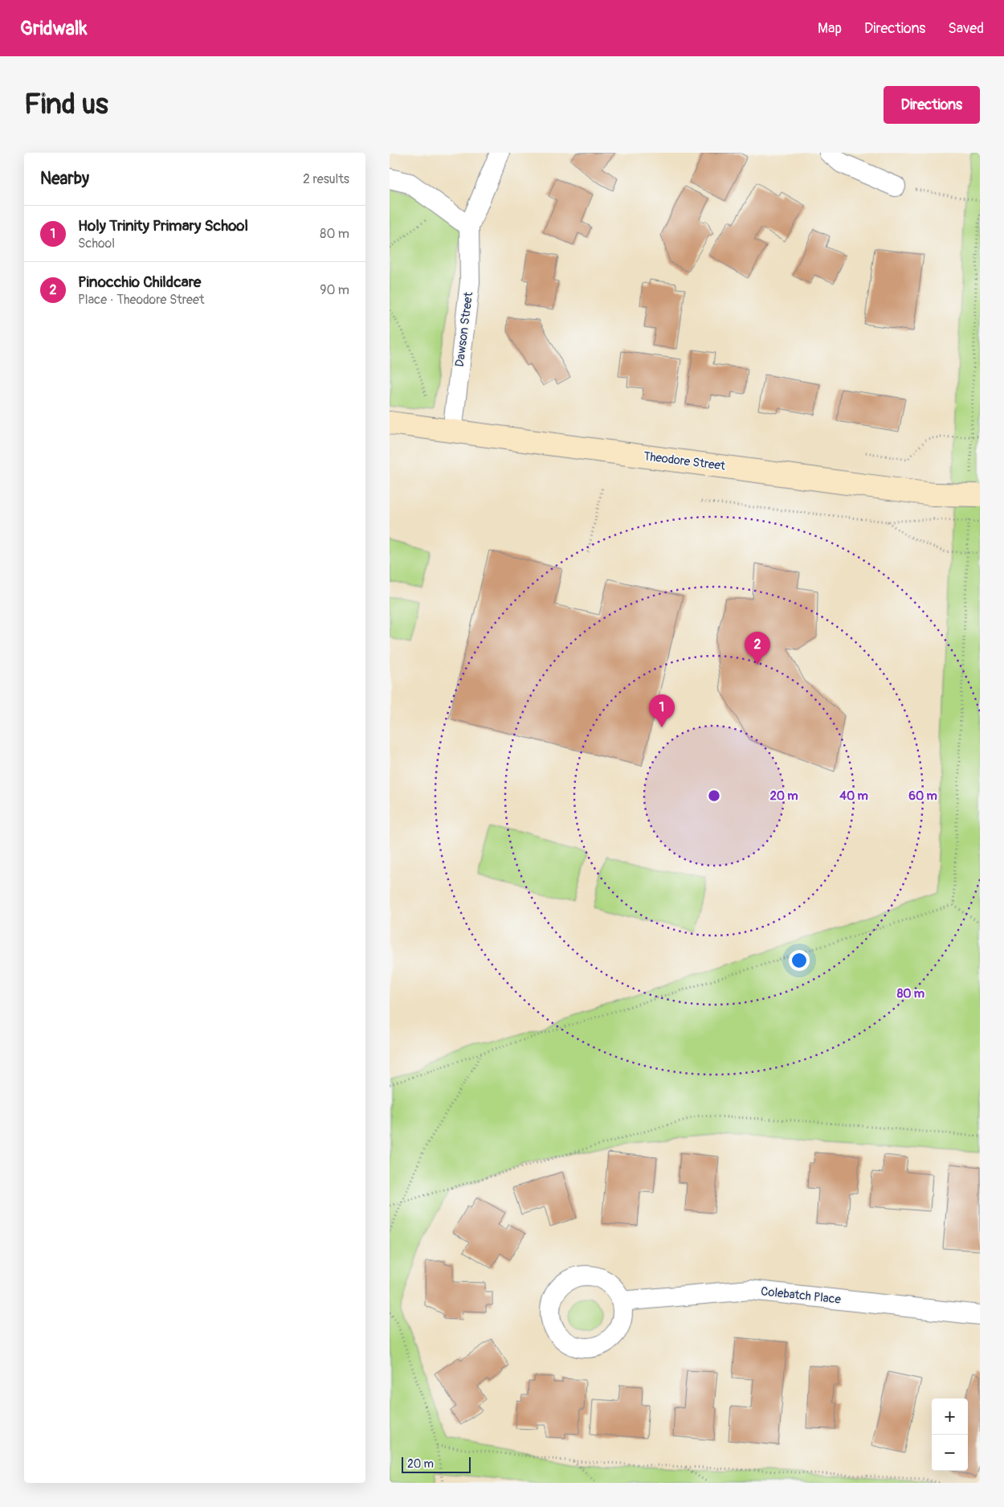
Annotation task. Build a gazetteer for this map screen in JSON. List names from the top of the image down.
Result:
{
  "streets": {
    "main road": ["Theodore Street"],
    "street": ["Dawson Street", "Colebatch Place"]
  },
  "crossings": [
    ["Dawson Street", "Theodore Street"]
  ],
  "scale_bar": "20 m",
  "page": {
    "header": "Gridwalk",
    "nav": ["Map", "Directions", "Saved"],
    "buttons": "Directions",
    "title": "Find us",
    "heading": ["Nearby", "2 results"],
    "list": [
      {
        "mark": "1",
        "name": "Holy Trinity Primary School",
        "note": "School",
        "value": "80 m"
      },
      {
        "mark": "2",
        "name": "Pinocchio Childcare",
        "note": "Place · Theodore Street",
        "value": "90 m"
      }
    ],
    "pins": ["2", "1"],
    "map_buttons": ["+", "−"],
    "scale": "20 m"
  },
  "rings": [
    "20 m",
    "40 m",
    "60 m",
    "80 m"
  ]
}
